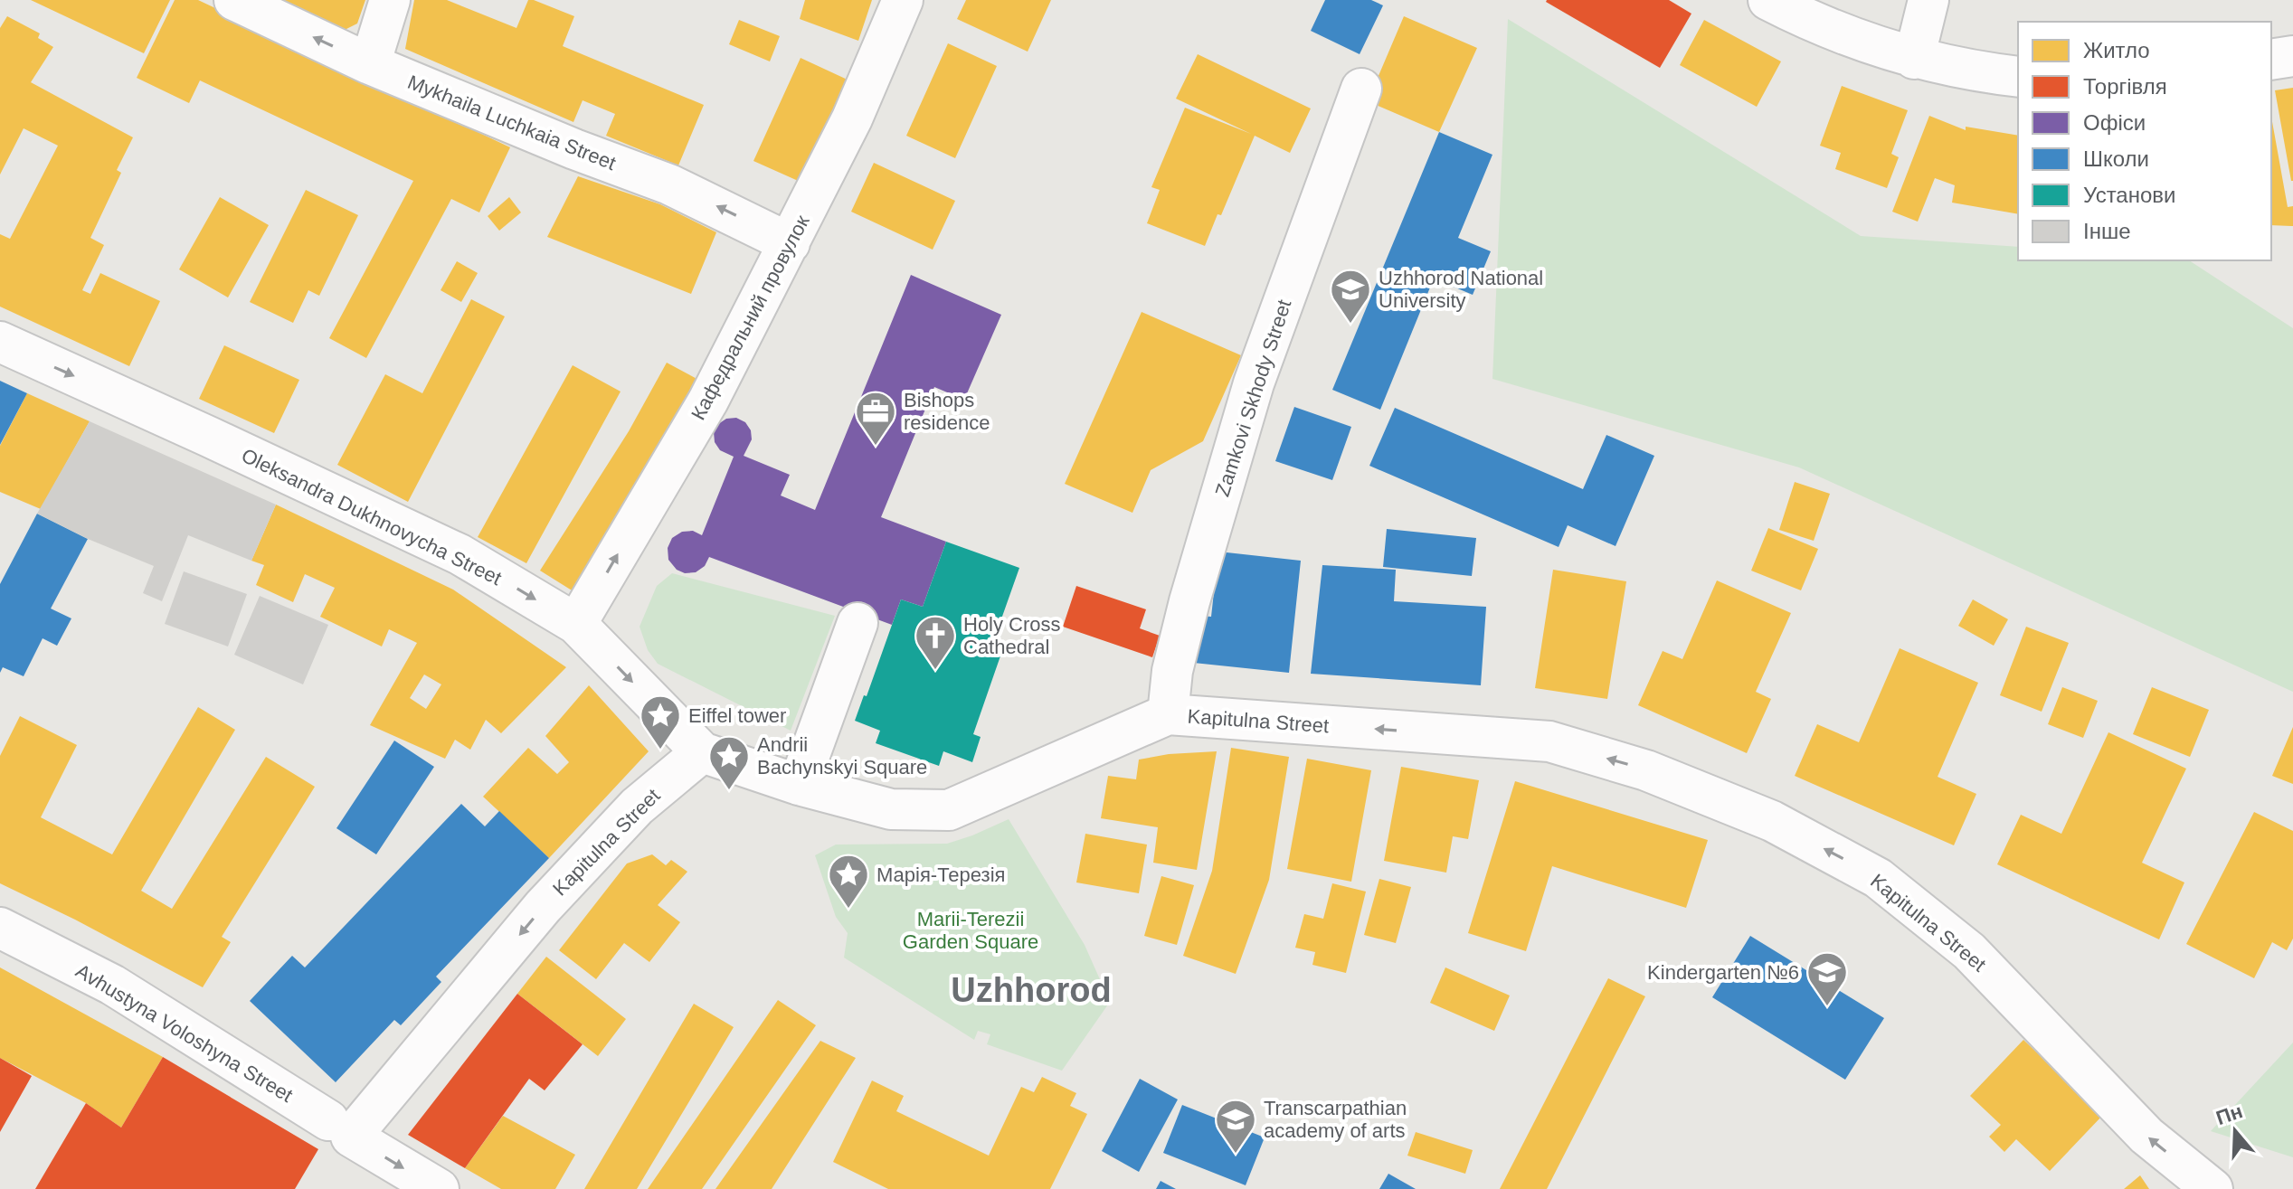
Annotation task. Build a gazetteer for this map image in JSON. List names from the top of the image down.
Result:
{
  "streets": {
    "street": [
      "Mykhaila Luchkaia Street",
      "Кафедральний провулок",
      "Zamkovi Skhody Street",
      "Oleksandra Dukhnovycha Street",
      "Kapitulna Street",
      "Avhustyna Voloshyna Street"
    ]
  },
  "crossings": [
    ["Mykhaila Luchkaia Street", "Кафедральний провулок"],
    ["Кафедральний провулок", "Oleksandra Dukhnovycha Street"],
    ["Zamkovi Skhody Street", "Kapitulna Street"],
    ["Oleksandra Dukhnovycha Street", "Kapitulna Street"],
    ["Kapitulna Street", "Avhustyna Voloshyna Street"]
  ],
  "one_way": ["Mykhaila Luchkaia Street", "Oleksandra Dukhnovycha Street", "Kapitulna Street"],
  "districts": ["Uzhhorod"],
  "parks": ["Marii-Terezii Garden Square"],
  "places": {
    "school or university": ["Uzhhorod National University", "Kindergarten №6", "Transcarpathian academy of arts"],
    "office": ["Bishops residence"],
    "church": ["Holy Cross Cathedral"],
    "place": ["Eiffel tower", "Andrii Bachynskyi Square", "Марія-Терезія"]
  },
  "legend": [
    "Житло",
    "Торгівля",
    "Офіси",
    "Школи",
    "Установи",
    "Інше"
  ],
  "north": "top"
}
